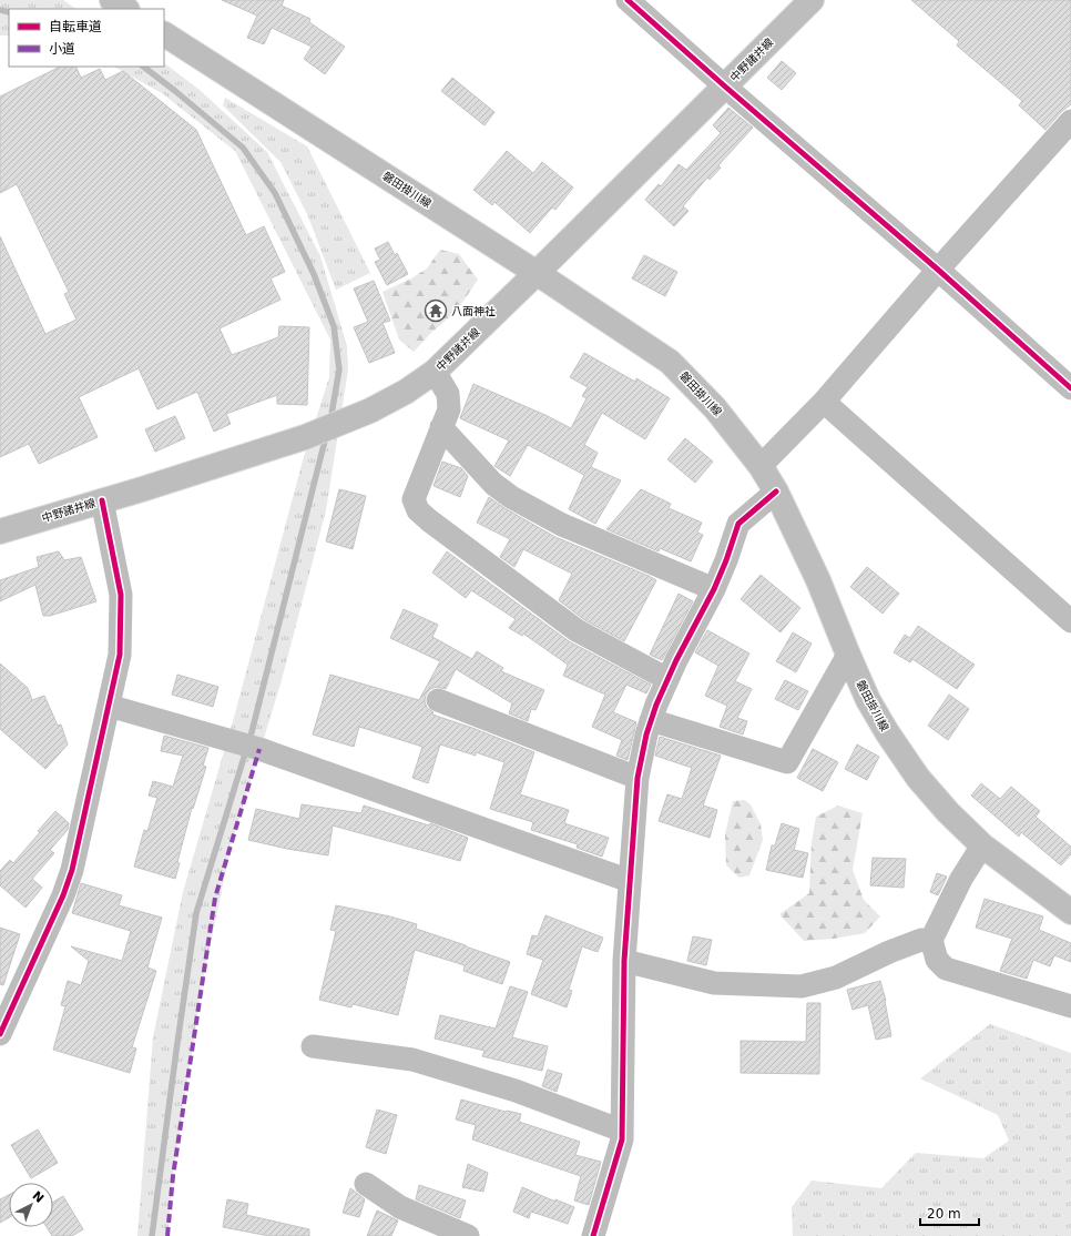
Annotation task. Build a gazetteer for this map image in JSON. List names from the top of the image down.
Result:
{
  "streets": {
    "main road": ["中野諸井線", "磐田掛川線"]
  },
  "crossings": [
    ["中野諸井線", "磐田掛川線"]
  ],
  "places": {
    "temple": ["八面神社"]
  },
  "legend": ["自転車道", "小道"],
  "scale_bar": "20 m",
  "north": "top right"
}
